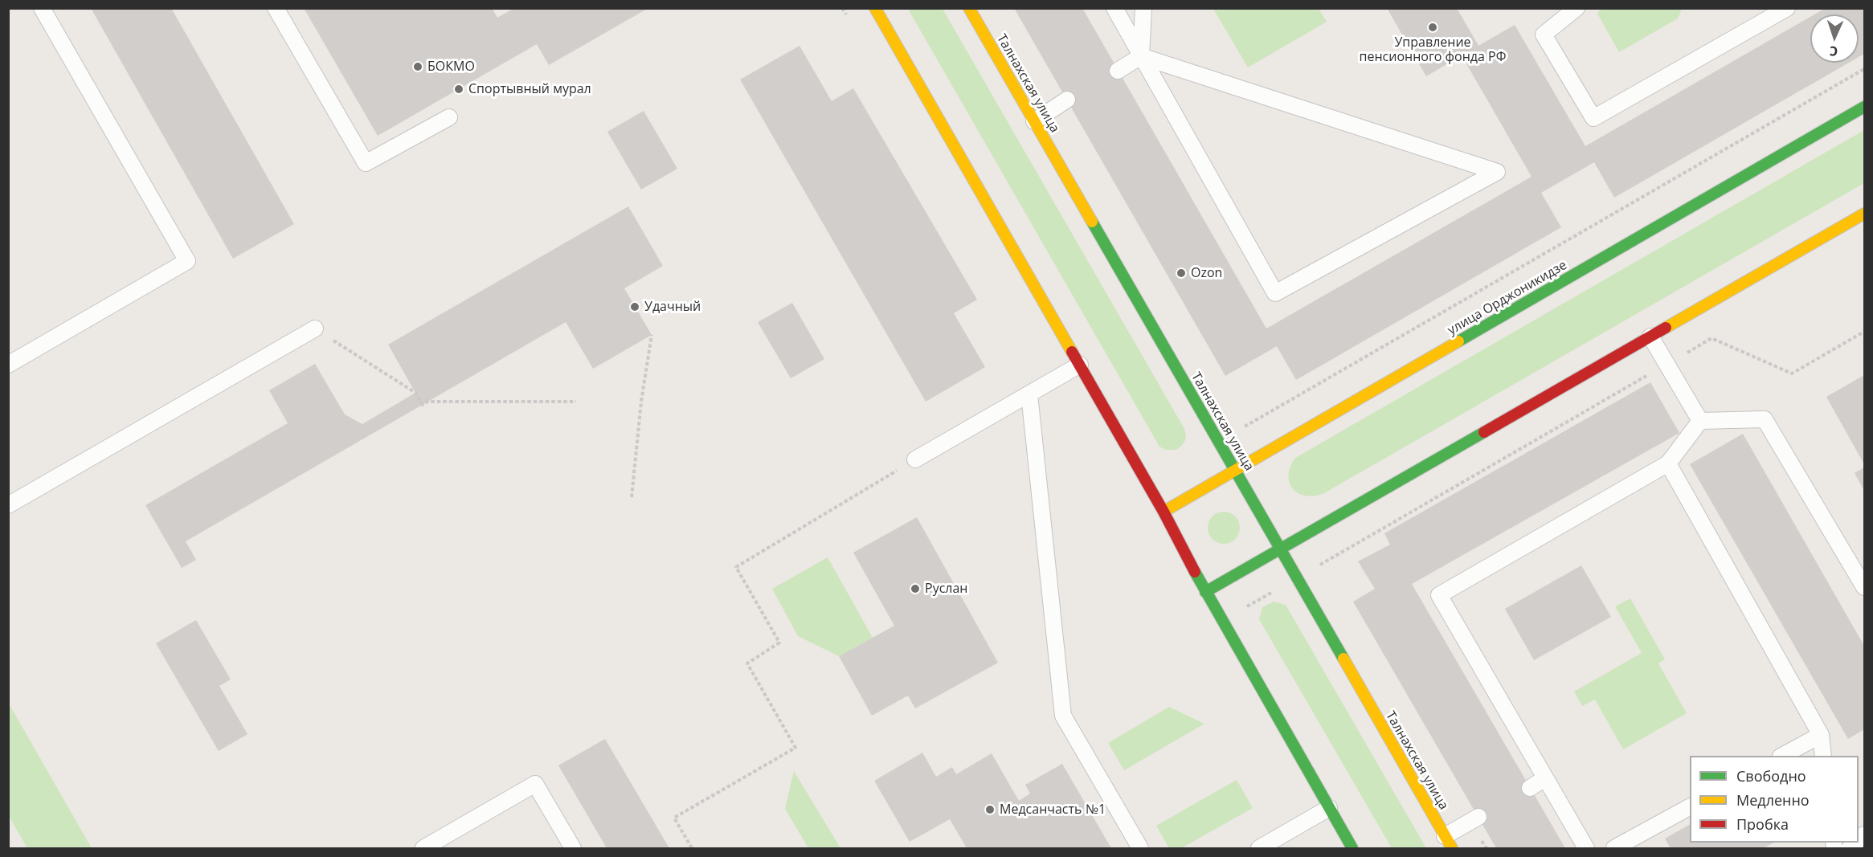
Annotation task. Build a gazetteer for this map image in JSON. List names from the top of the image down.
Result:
{
  "streets": {
    "street": ["Талнахская улица", "улица Орджоникидзе"]
  },
  "crossings": [
    ["Талнахская улица", "улица Орджоникидзе"]
  ],
  "places": [
    "Управление пенсионного фонда РФ",
    "БОКМО",
    "Спортывный мурал",
    "Ozon",
    "Удачный",
    "Руслан",
    "Медсанчасть №1"
  ],
  "legend": ["Свободно", "Медленно", "Пробка"],
  "north": "bottom"
}
